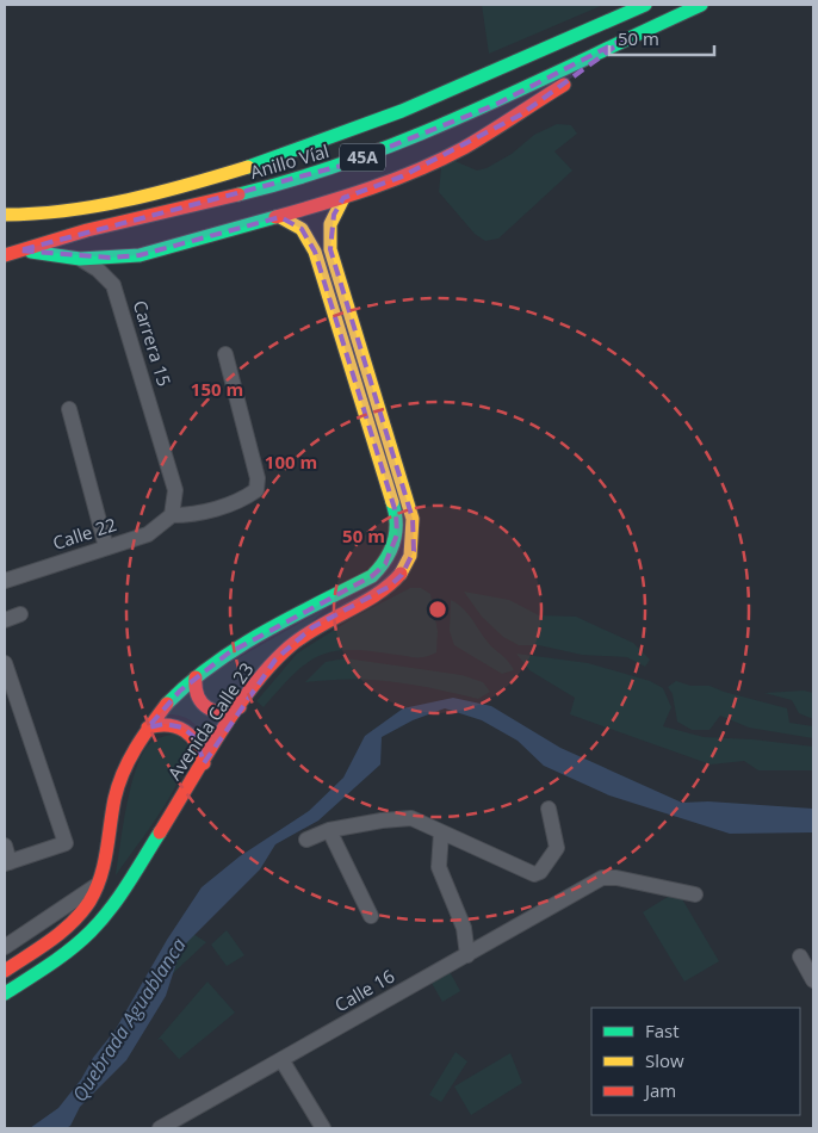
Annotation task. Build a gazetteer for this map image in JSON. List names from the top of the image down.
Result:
{
  "streets": {
    "main road": ["45A", "Anillo Víal", "Avenida Calle 23"],
    "street": ["Carrera 15", "Calle 22", "Calle 16"]
  },
  "crossings": [
    ["Carrera 15", "Calle 22"]
  ],
  "water": ["Quebrada Aguablanca"],
  "legend": ["Fast", "Slow", "Jam"],
  "scale_bar": "50 m",
  "rings": ["150 m", "100 m", "50 m"]
}
